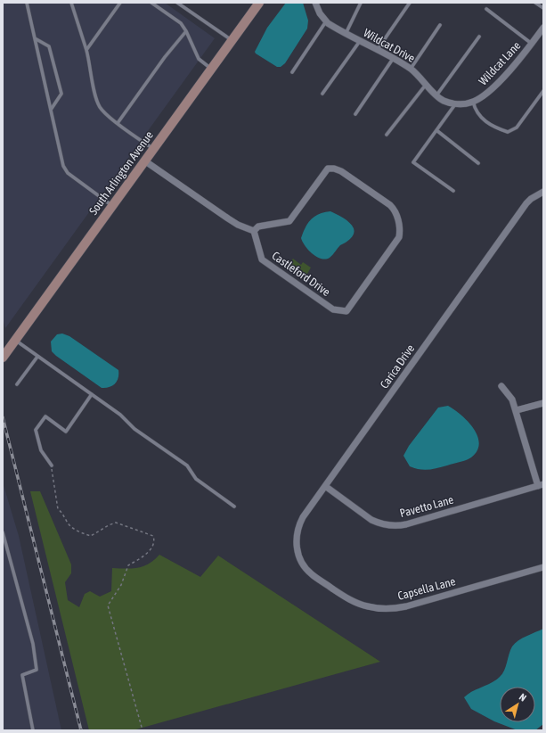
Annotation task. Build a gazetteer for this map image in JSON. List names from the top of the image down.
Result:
{
  "streets": {
    "main road": ["South Arlington Avenue"],
    "street": [
      "Wildcat Drive",
      "Wildcat Lane",
      "Castleford Drive",
      "Carica Drive",
      "Pavetto Lane",
      "Capsella Lane"
    ]
  },
  "crossings": [
    ["Wildcat Drive", "Wildcat Lane"],
    ["Carica Drive", "Pavetto Lane"],
    ["Carica Drive", "Capsella Lane"]
  ],
  "north": "top right"
}
